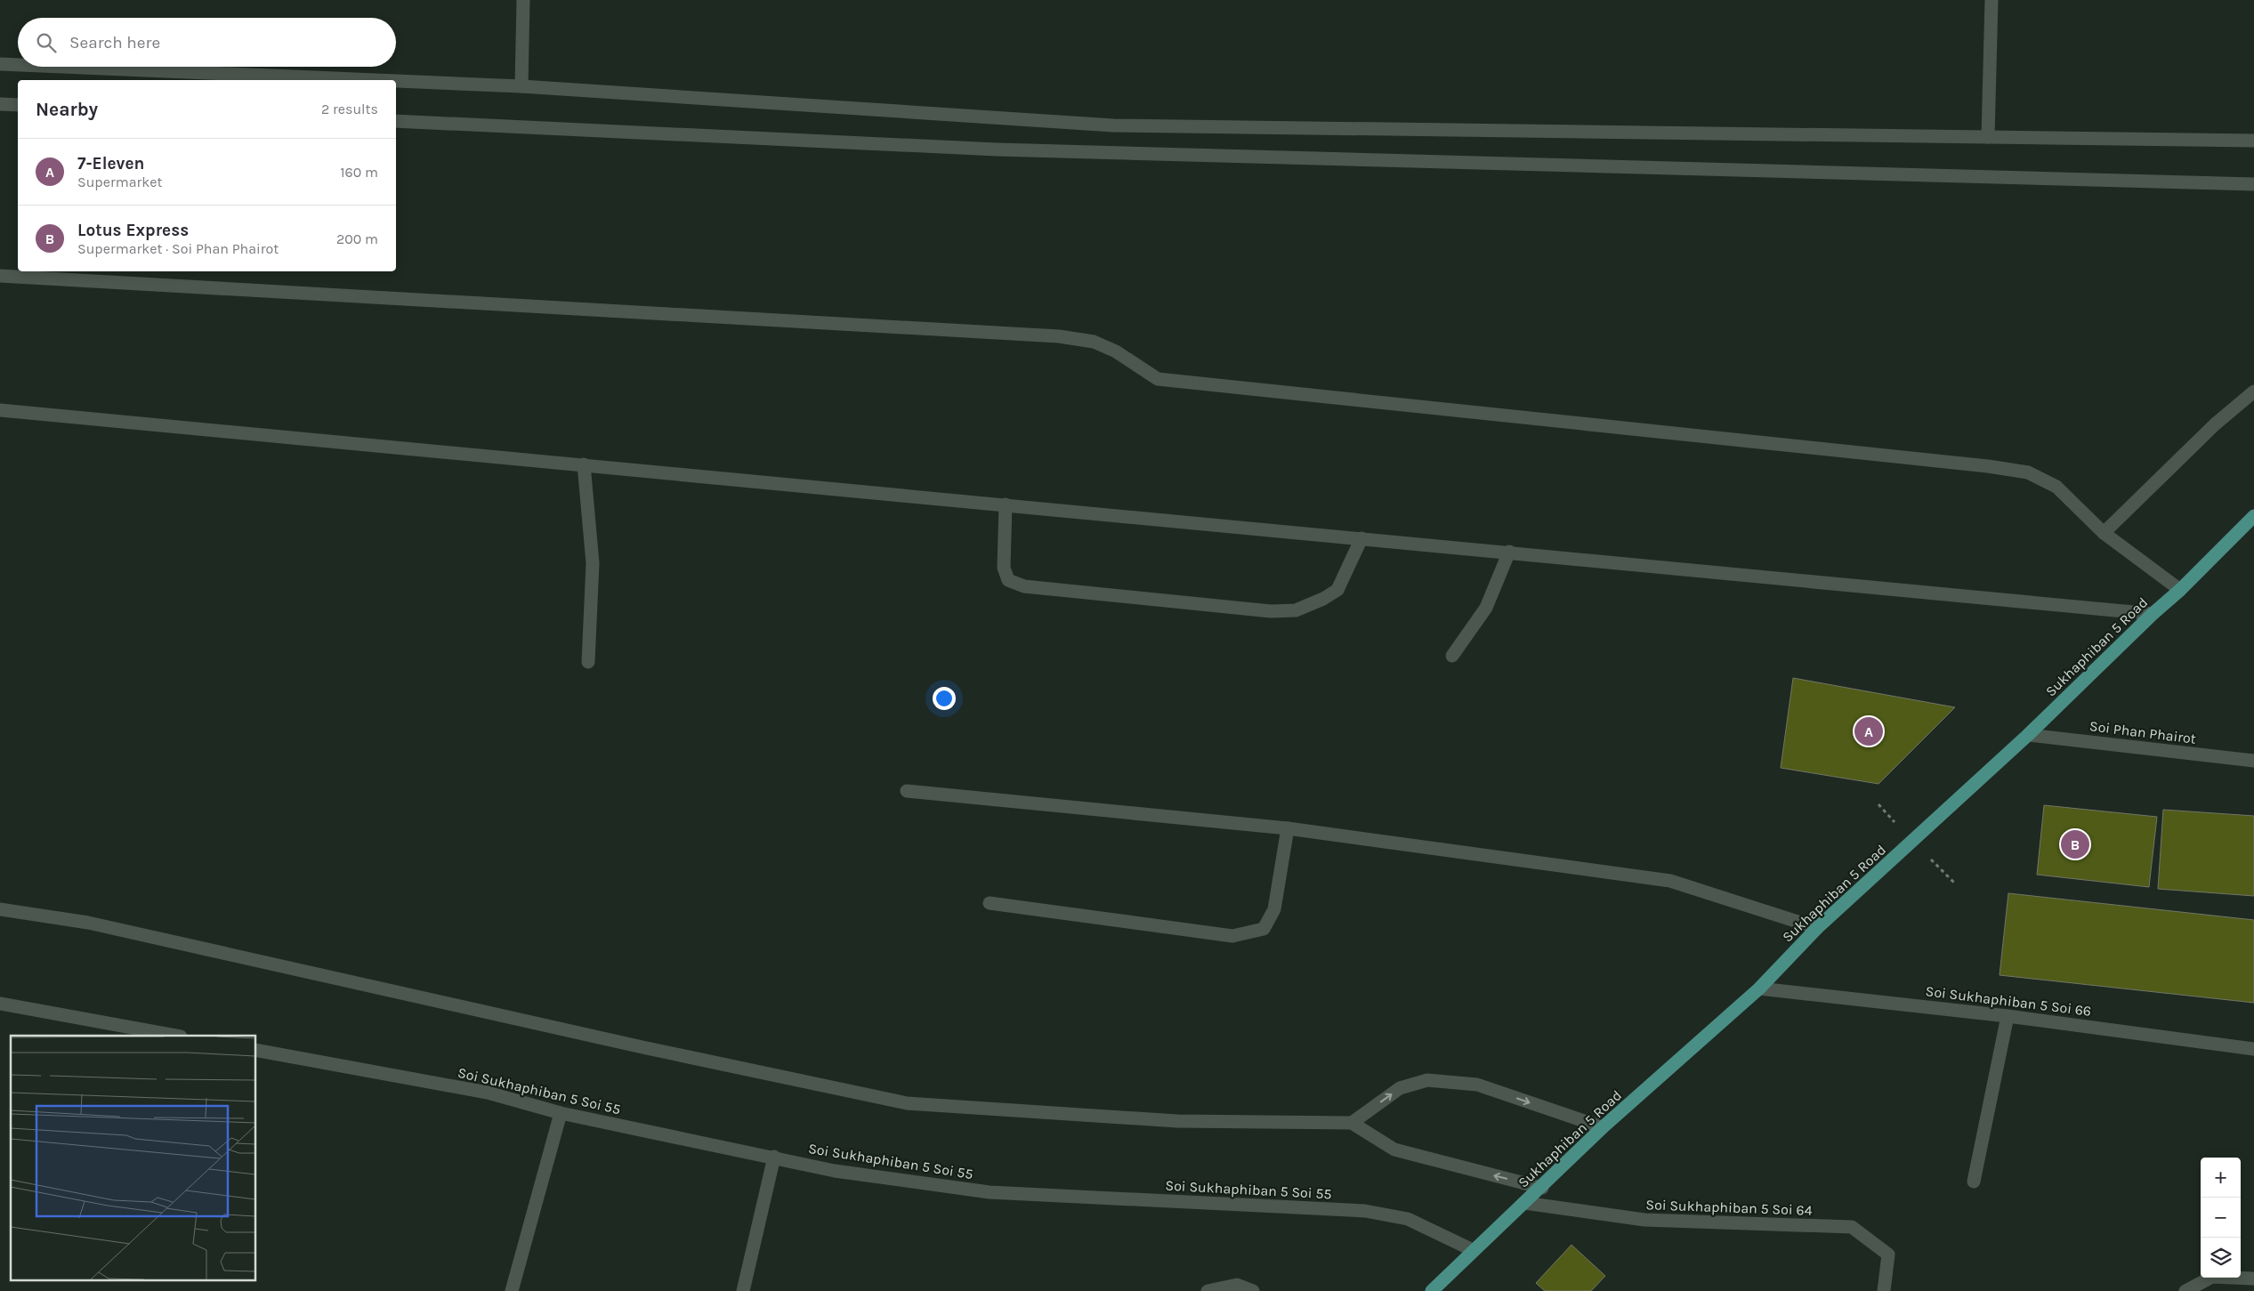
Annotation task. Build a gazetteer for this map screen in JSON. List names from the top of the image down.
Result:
{
  "streets": {
    "main road": ["Sukhaphiban 5 Road"],
    "street": [
      "Soi Phan Phairot",
      "Soi Sukhaphiban 5 Soi 66",
      "Soi Sukhaphiban 5 Soi 55",
      "Soi Sukhaphiban 5 Soi 64"
    ]
  },
  "crossings": [
    ["Sukhaphiban 5 Road", "Soi Phan Phairot"],
    ["Sukhaphiban 5 Road", "Soi Sukhaphiban 5 Soi 66"],
    ["Sukhaphiban 5 Road", "Soi Sukhaphiban 5 Soi 55"],
    ["Sukhaphiban 5 Road", "Soi Sukhaphiban 5 Soi 64"]
  ],
  "page": {
    "search": "Search here",
    "heading": ["Nearby", "2 results"],
    "list": [
      {
        "mark": "A",
        "name": "7-Eleven",
        "note": "Supermarket",
        "value": "160 m"
      },
      {
        "mark": "B",
        "name": "Lotus Express",
        "note": "Supermarket · Soi Phan Phairot",
        "value": "200 m"
      }
    ],
    "pins": ["A", "B"],
    "map_buttons": ["+", "−"]
  }
}
